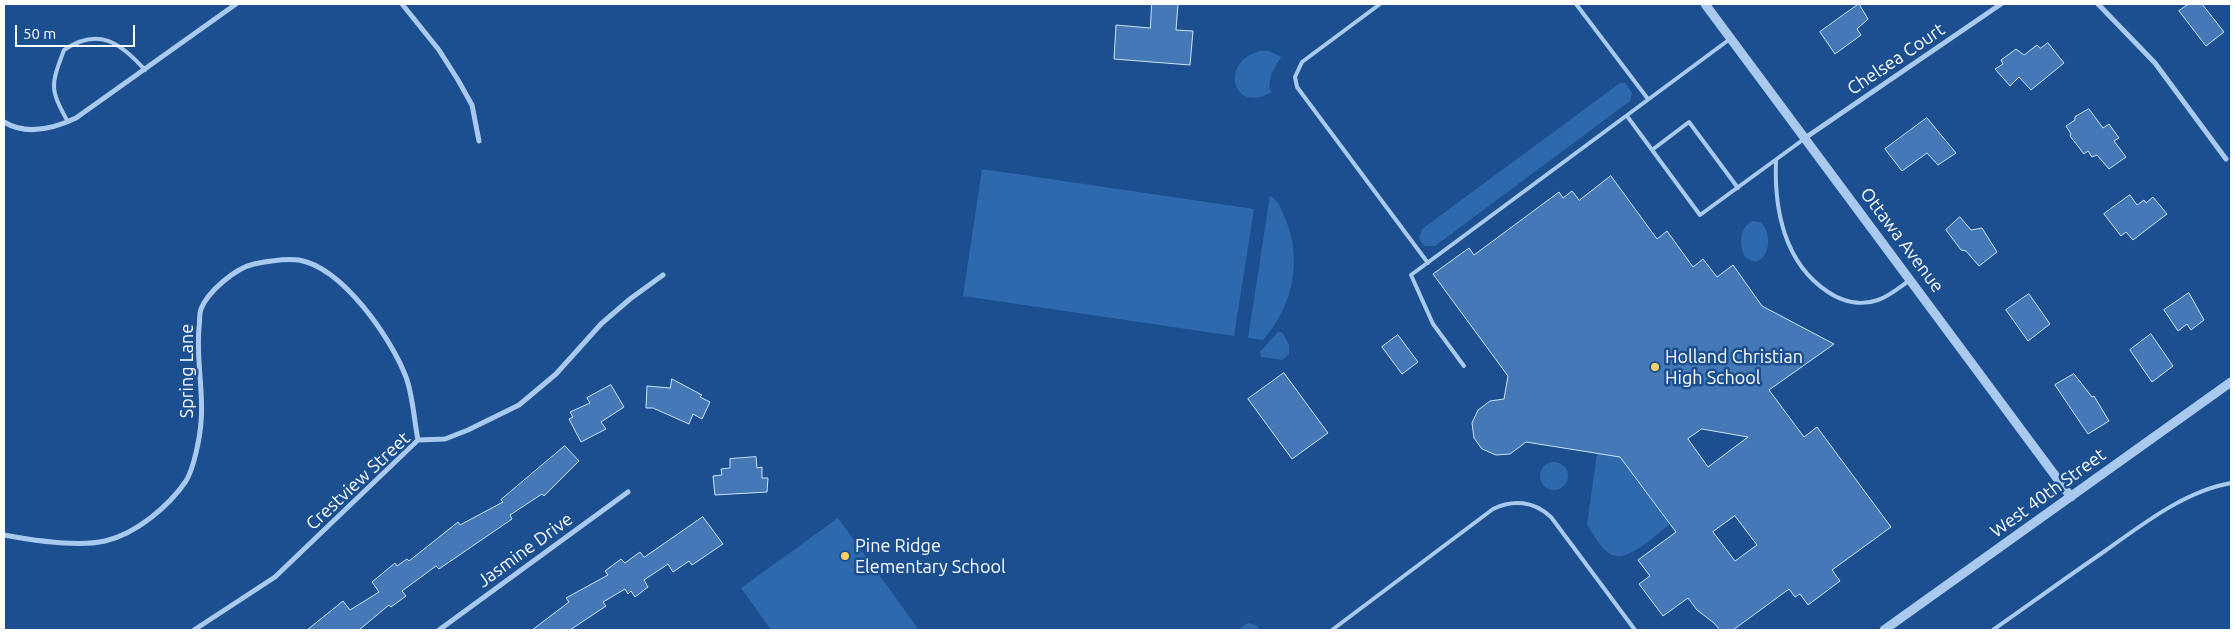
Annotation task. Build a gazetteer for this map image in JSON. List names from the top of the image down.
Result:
{
  "streets": {
    "street": [
      "Chelsea Court",
      "Ottawa Avenue",
      "Spring Lane",
      "Crestview Street",
      "West 40th Street",
      "Jasmine Drive"
    ]
  },
  "crossings": [
    ["Chelsea Court", "Ottawa Avenue"],
    ["Ottawa Avenue", "West 40th Street"],
    ["Spring Lane", "Crestview Street"]
  ],
  "places": ["Holland Christian High School", "Pine Ridge Elementary School"],
  "scale_bar": "50 m"
}
